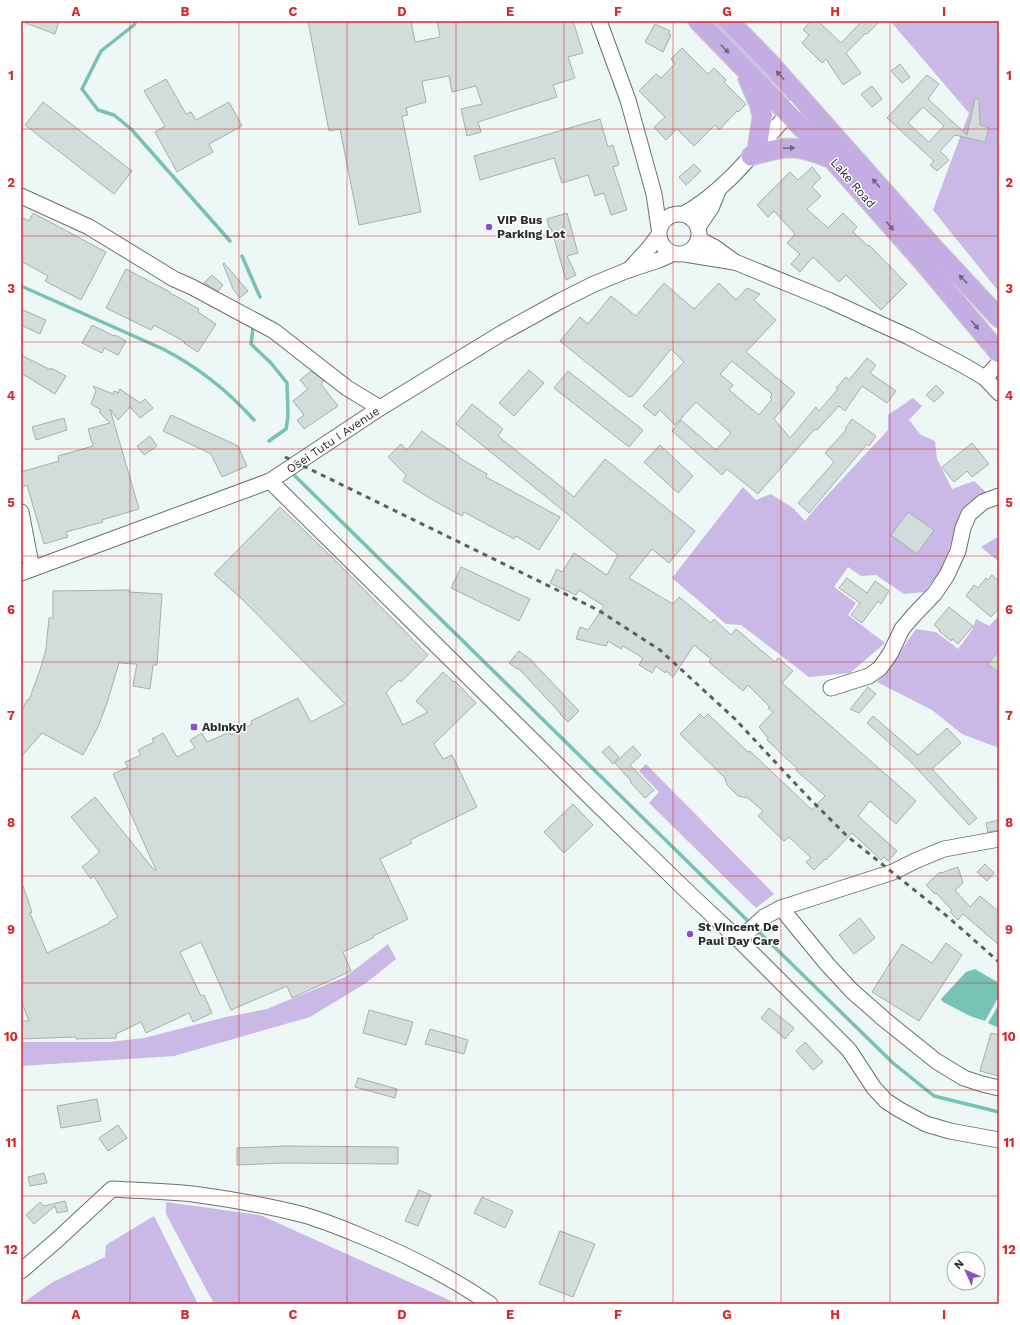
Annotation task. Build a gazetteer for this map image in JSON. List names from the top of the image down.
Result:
{
  "streets": {
    "main road": ["Lake Road"],
    "street": ["Osei Tutu I Avenue"]
  },
  "places": {
    "other": ["VIP Bus Parking Lot", "St Vincent De Paul Day Care"],
    "transit": ["Abinkyi"]
  },
  "north": "top left",
  "grid": {
    "columns": [
      "A",
      "B",
      "C",
      "D",
      "E",
      "F",
      "G",
      "H",
      "I"
    ],
    "rows": [
      "1",
      "2",
      "3",
      "4",
      "5",
      "6",
      "7",
      "8",
      "9",
      "10",
      "11",
      "12"
    ]
  }
}
